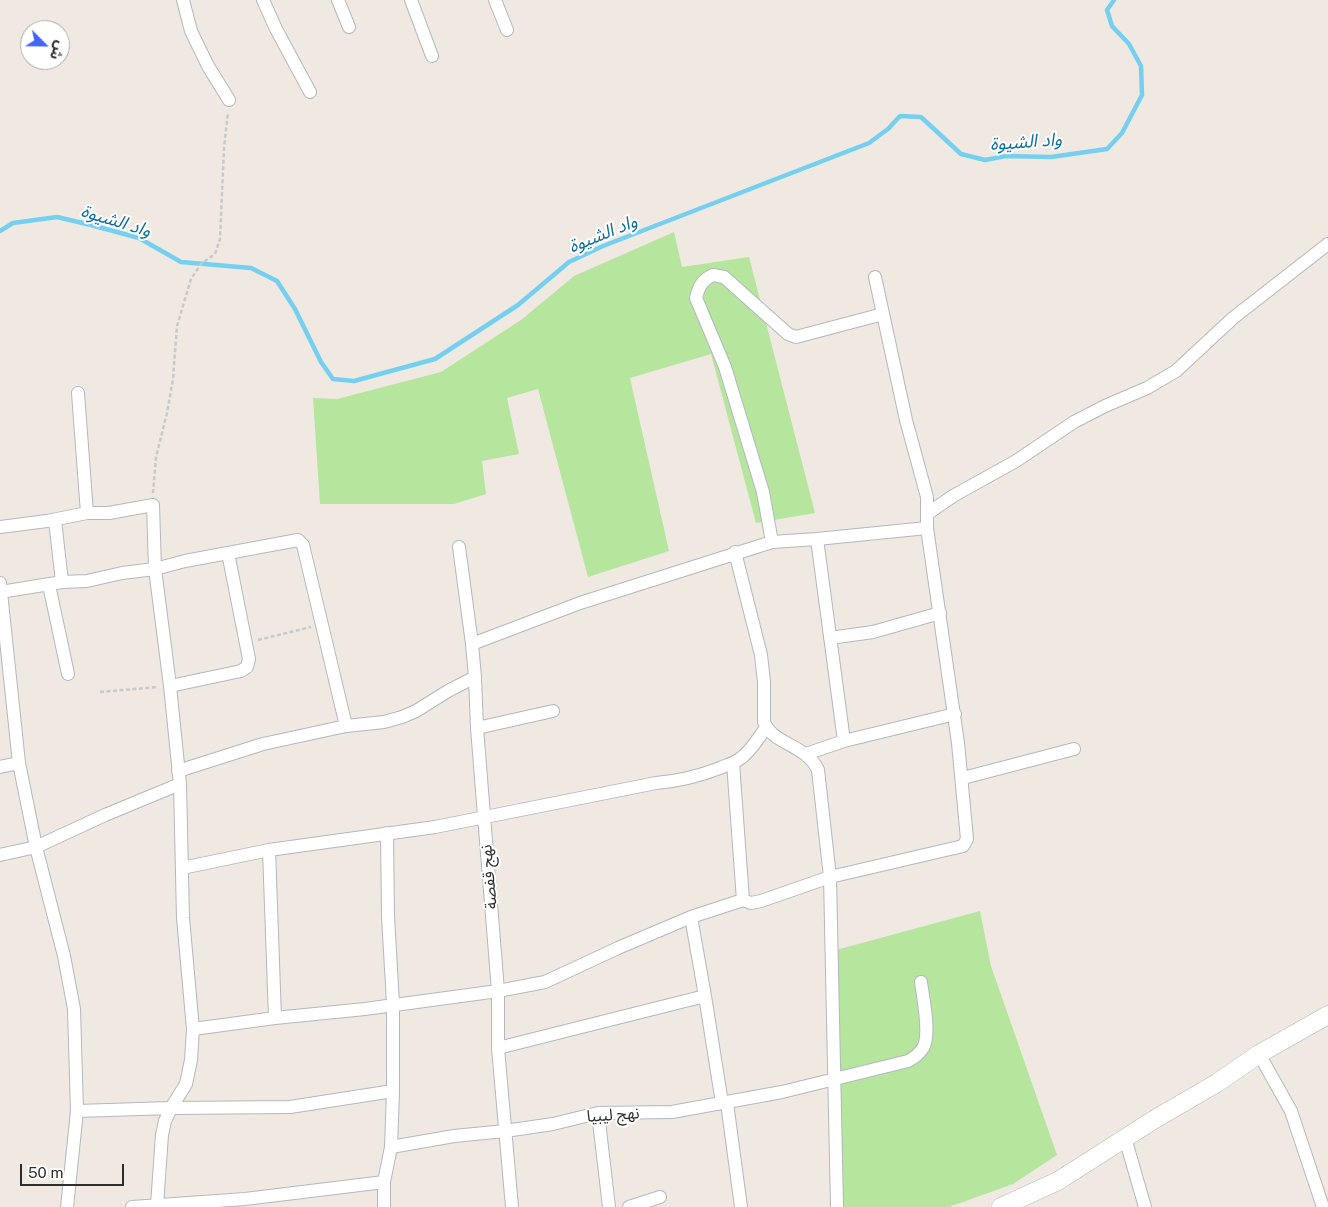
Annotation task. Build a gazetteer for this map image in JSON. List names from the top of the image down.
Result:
{
  "streets": {
    "street": ["نهج قفصة", "نهج ليبيا"]
  },
  "crossings": [
    ["نهج قفصة", "نهج ليبيا"]
  ],
  "water": ["واد الشيوة"],
  "scale_bar": "50 m",
  "north": "bottom right"
}
